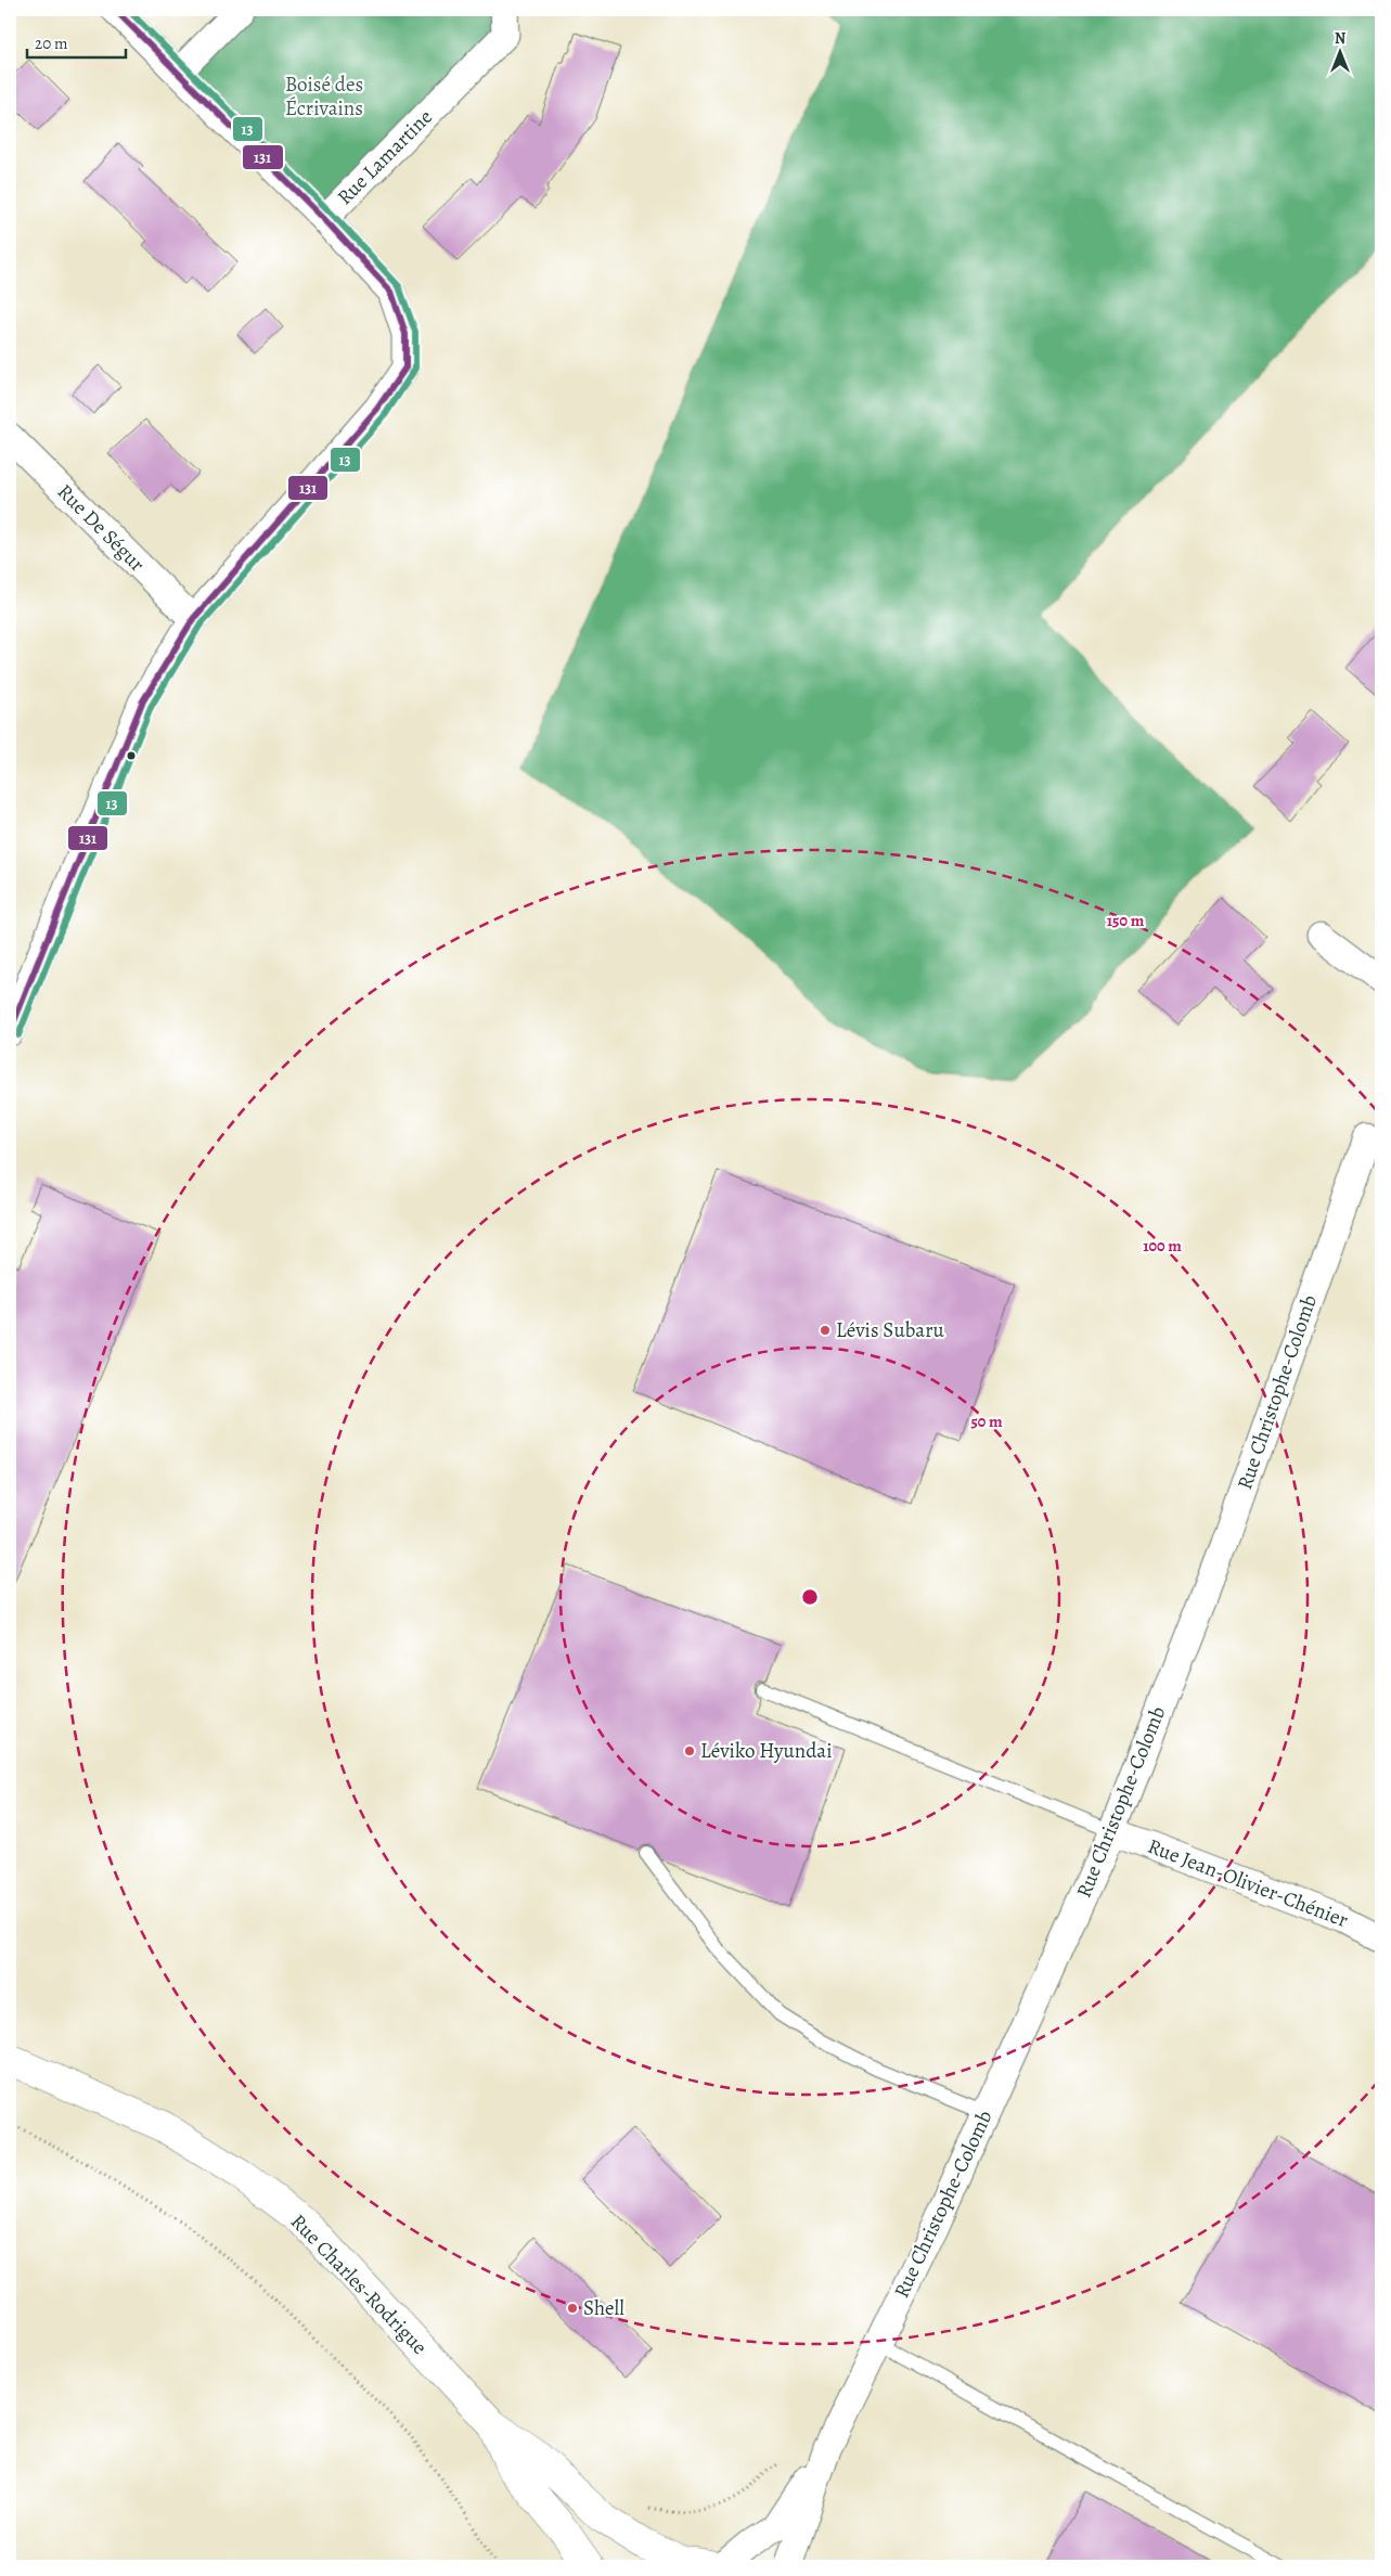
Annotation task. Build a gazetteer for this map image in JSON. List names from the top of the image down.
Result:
{
  "streets": {
    "street": [
      "Rue Lamartine",
      "Rue De Ségur",
      "Rue Christophe-Colomb",
      "Rue Jean-Olivier-Chénier",
      "Rue Charles-Rodrigue"
    ]
  },
  "crossings": [
    ["Rue Christophe-Colomb", "Rue Jean-Olivier-Chénier"]
  ],
  "parks": ["Boisé des Écrivains"],
  "places": ["Lévis Subaru", "Léviko Hyundai", "Shell"],
  "lines": ["transit line 131", "transit line 13"],
  "scale_bar": "20 m",
  "north": "top",
  "rings": ["150 m", "100 m", "50 m"]
}
